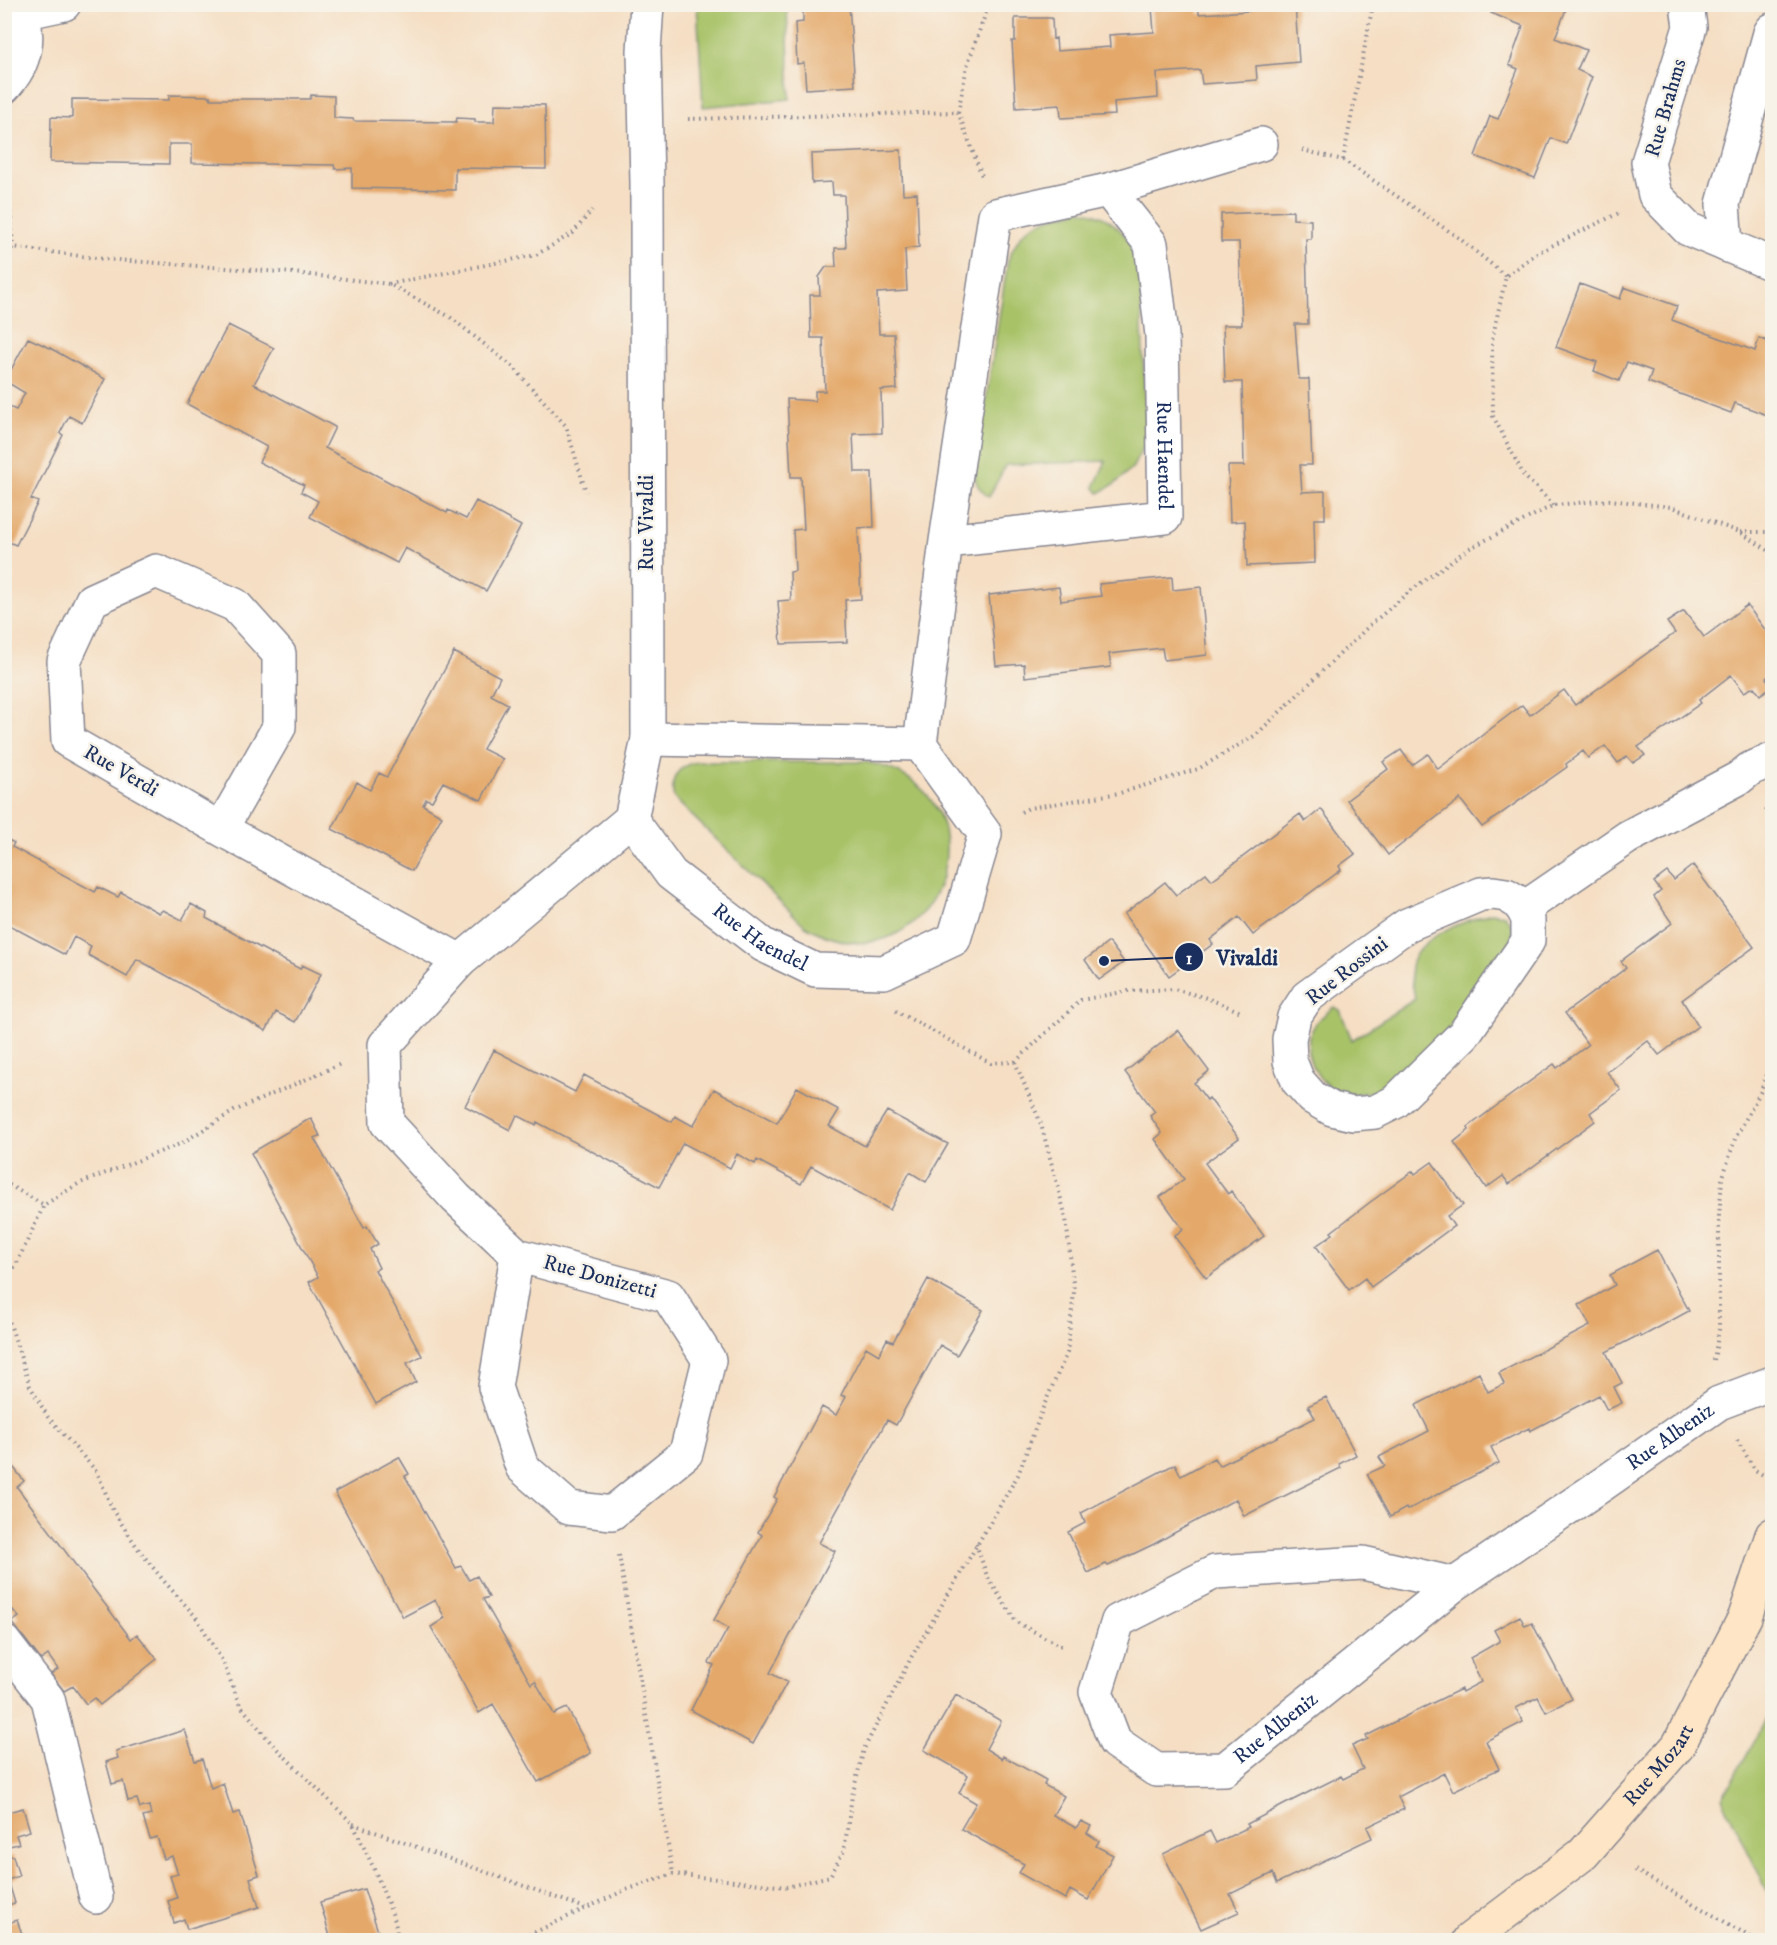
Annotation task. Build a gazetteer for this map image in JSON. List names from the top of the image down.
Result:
{
  "streets": {
    "street": [
      "Rue Brahms",
      "Rue Haendel",
      "Rue Vivaldi",
      "Rue Verdi",
      "Rue Rossini",
      "Rue Donizetti",
      "Rue Albeniz",
      "Rue Mozart"
    ]
  },
  "crossings": [
    ["Rue Haendel", "Rue Vivaldi"]
  ],
  "places": ["Vivaldi"]
}
